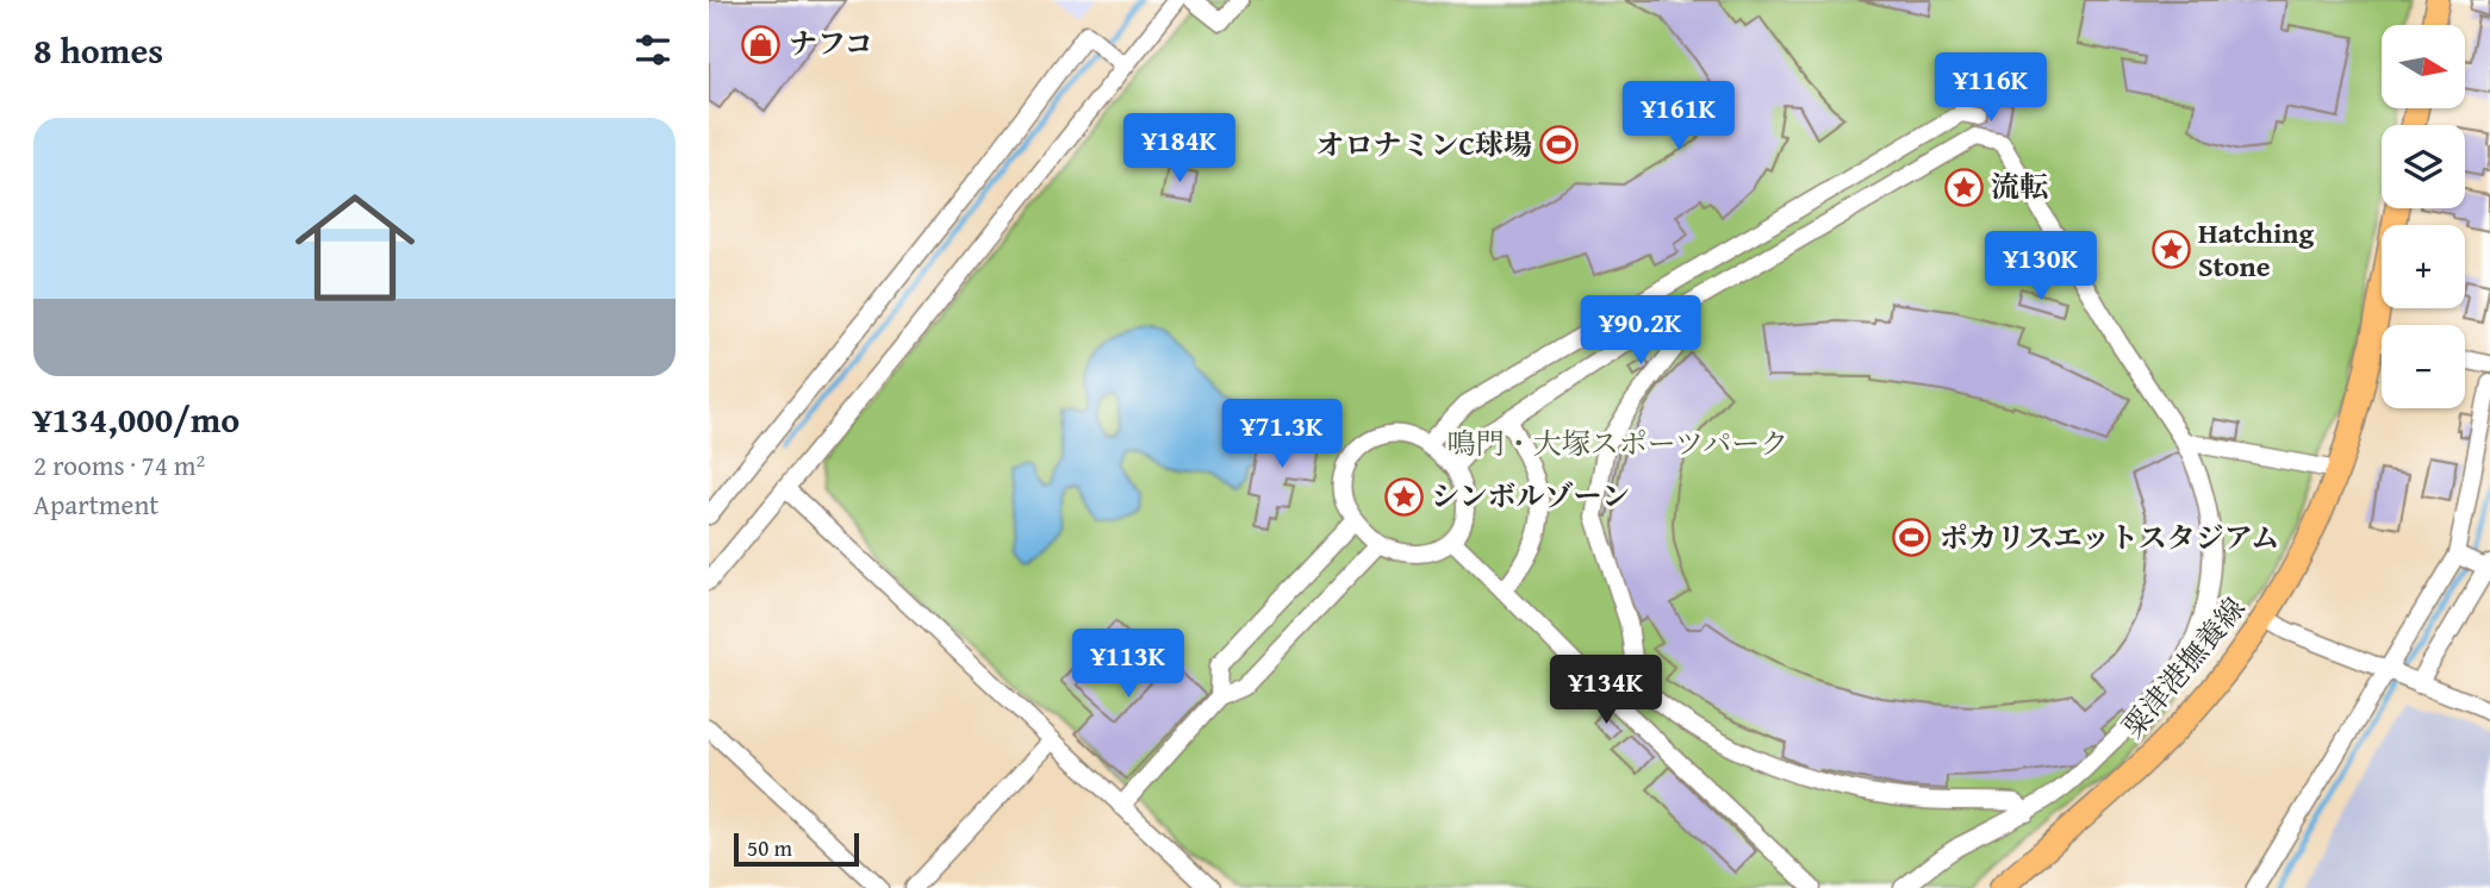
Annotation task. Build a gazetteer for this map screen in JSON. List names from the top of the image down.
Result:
{
  "streets": {
    "main road": ["粟津港撫養線"]
  },
  "parks": ["鳴門・大塚スポーツパーク"],
  "places": {
    "shop": ["ナフコ"],
    "sports": ["オロナミンC球場", "ポカリスエットスタジアム"],
    "place": ["流転", "Hatching Stone", "シンボルゾーン"]
  },
  "scale_bar": "50 m",
  "north": "right",
  "page": {
    "heading": "8 homes",
    "map_buttons": ["+", "−"],
    "price": [
      "¥116K",
      "¥161K",
      "¥184K",
      "¥130K",
      "¥90.2K",
      "¥71.3K",
      "¥113K",
      "¥134K"
    ],
    "list": [
      {
        "name": "¥134,000/mo",
        "note": "2 rooms · 74 m² · Apartment"
      }
    ],
    "scale": "50 m"
  }
}
